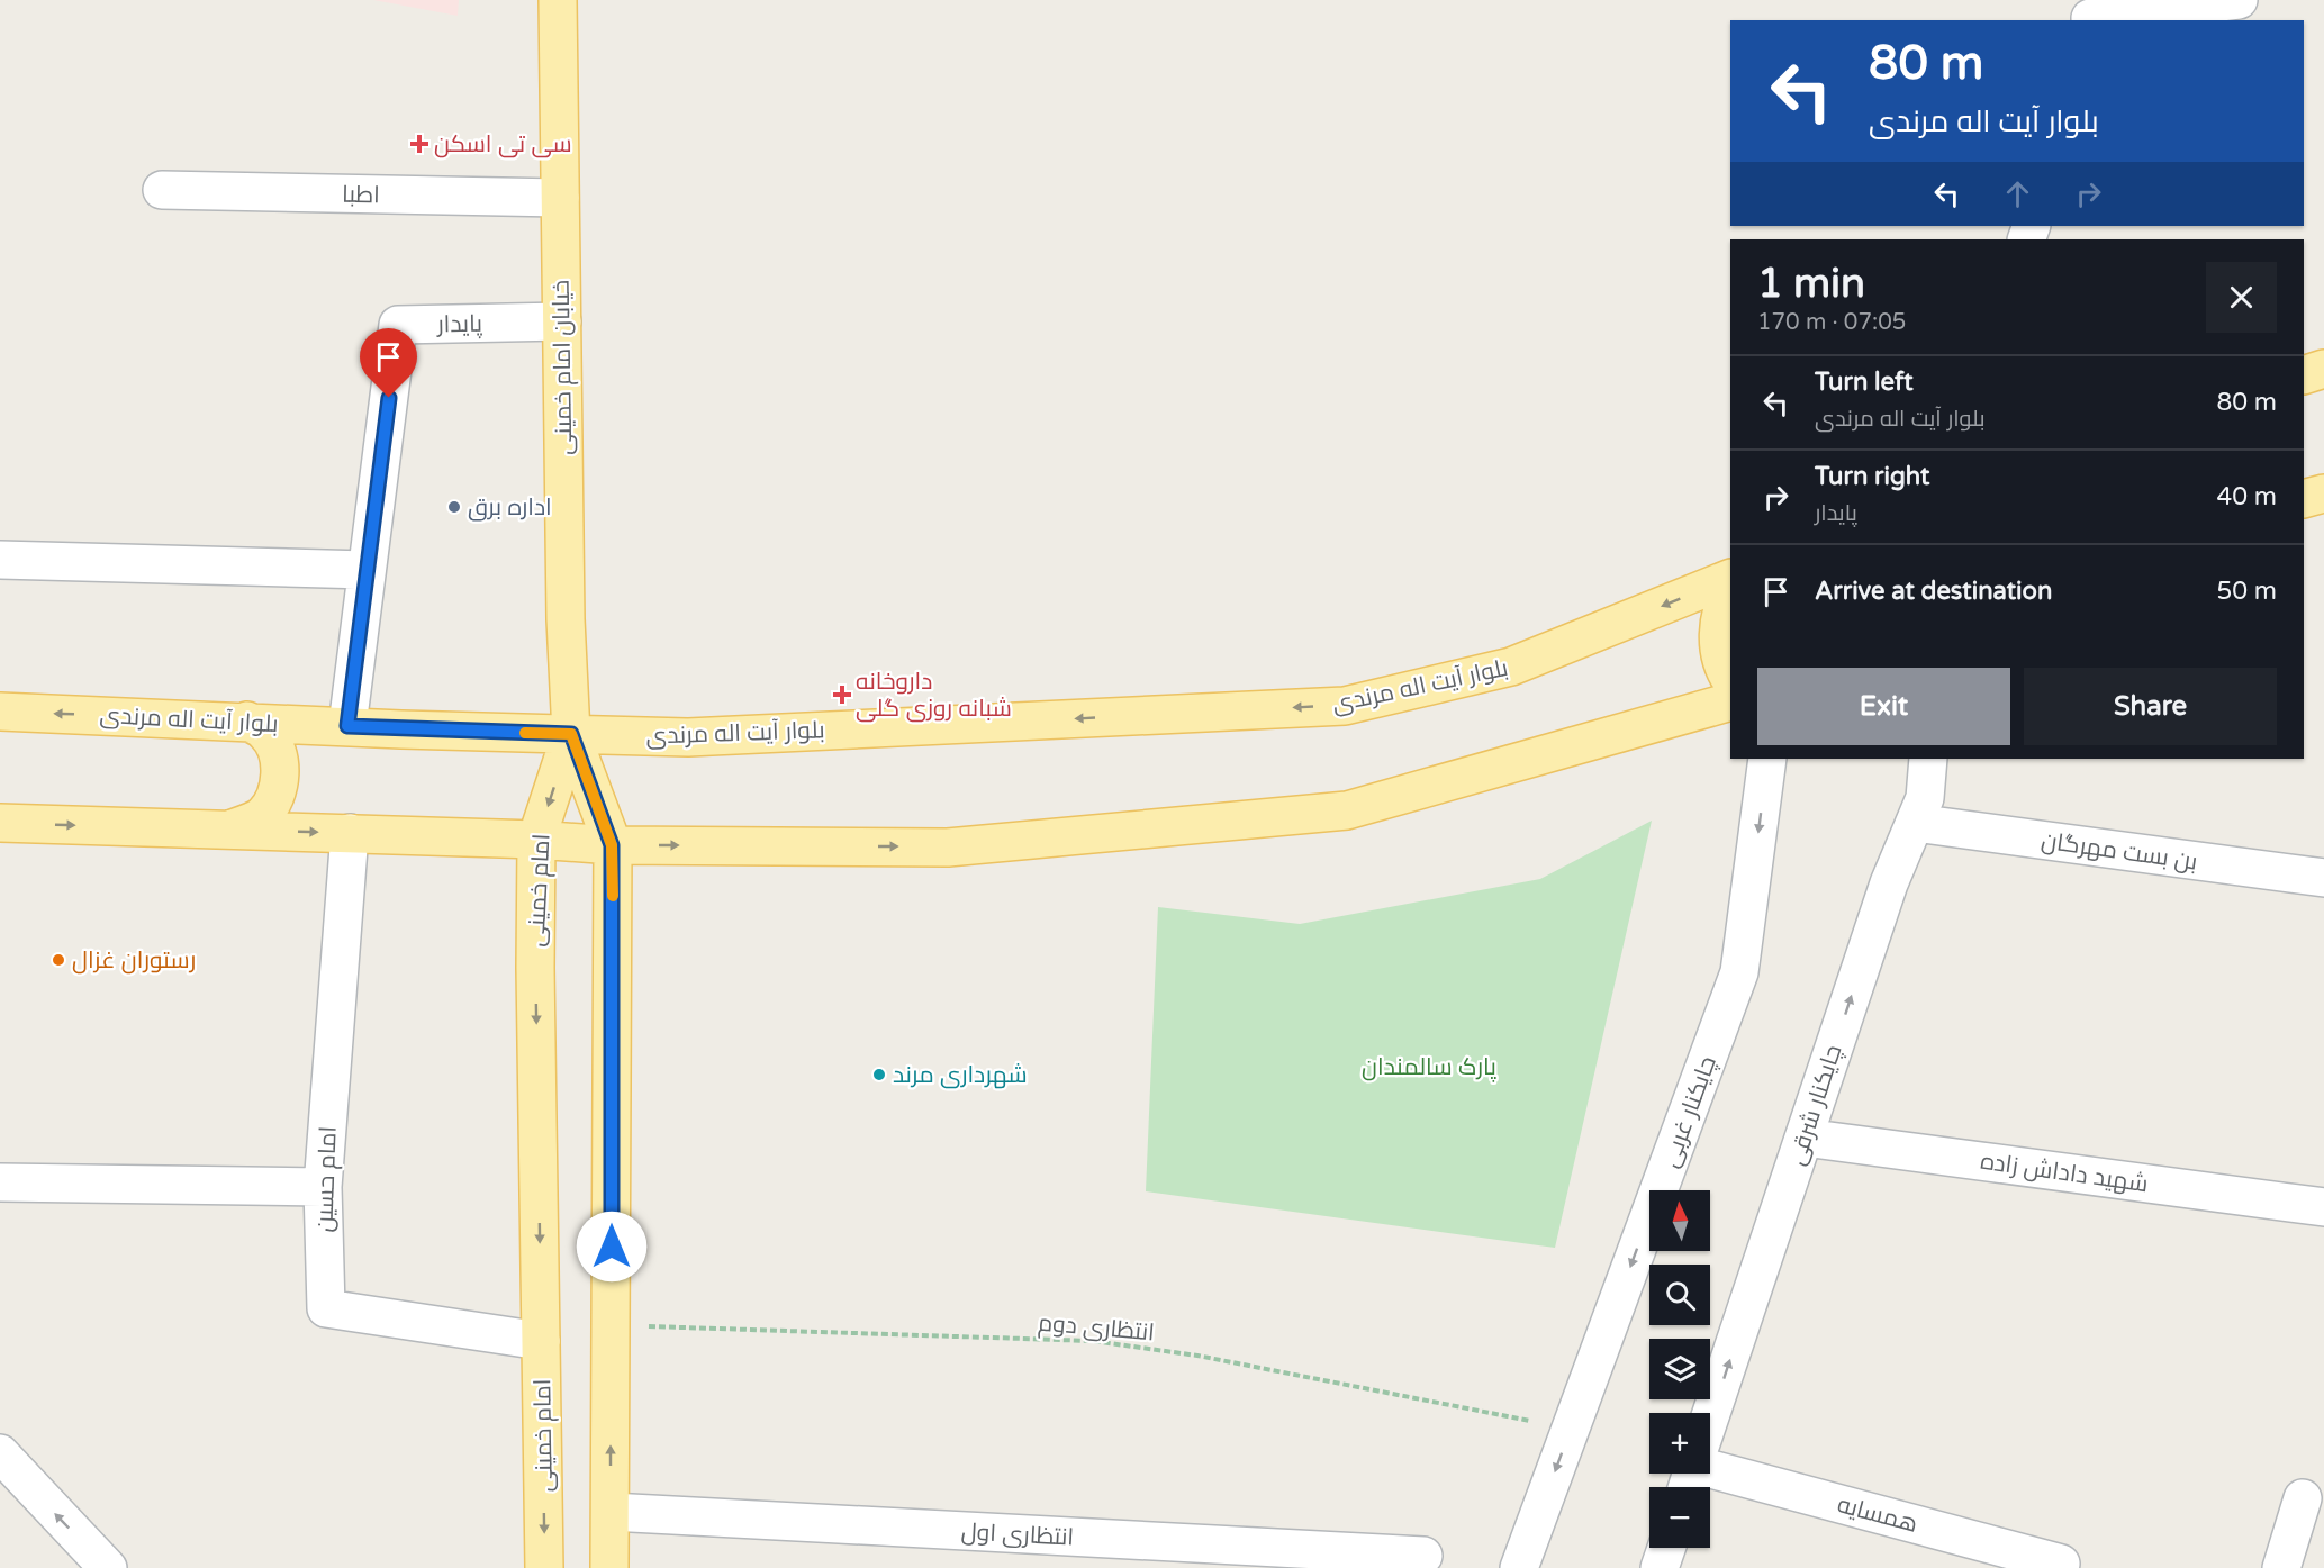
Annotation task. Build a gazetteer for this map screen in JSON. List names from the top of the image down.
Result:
{
  "streets": {
    "main road": ["خیابان امام خمینی", "بلوار آیت اله مرندی", "امام خمینی"],
    "street": [
      "اطبا",
      "پایدار",
      "بن بست مهرگان",
      "چایکنار شرقی",
      "چایکنار غربی",
      "شهید داداش زاده",
      "امام حسین",
      "همسایه",
      "انتظاری اول"
    ],
    "path": ["انتظاری دوم"]
  },
  "crossings": [
    ["اطبا", "خیابان امام خمینی"],
    ["پایدار", "خیابان امام خمینی"],
    ["پایدار", "بلوار آیت اله مرندی"],
    ["خیابان امام خمینی", "بلوار آیت اله مرندی"],
    ["خیابان امام خمینی", "امام خمینی"],
    ["بلوار آیت اله مرندی", "امام خمینی"],
    ["بن بست مهرگان", "چایکنار شرقی"],
    ["امام خمینی", "امام حسین"],
    ["چایکنار شرقی", "شهید داداش زاده"],
    ["چایکنار غربی", "انتظاری دوم"]
  ],
  "one_way": ["چایکنار شرقی", "چایکنار غربی"],
  "parks": ["پارک سالمندان"],
  "places": {
    "health": ["سی تی اسکن", "داروخانه شبانه روزی گلی"],
    "other": ["اداره برق", "رستوران غزال", "شهرداری مرند"]
  },
  "north": "top",
  "page": {
    "turn": ["80 m", "بلوار آیت اله مرندی"],
    "heading": ["1 min", "170 m · 07:05"],
    "list": [
      {
        "name": "Turn left",
        "note": "بلوار آیت اله مرندی",
        "value": "80 m"
      },
      {
        "name": "Turn right",
        "note": "پایدار",
        "value": "40 m"
      },
      {
        "name": "Arrive at destination",
        "value": "50 m"
      }
    ],
    "buttons": ["Exit", "Share"],
    "map_buttons": ["+", "−"]
  }
}
